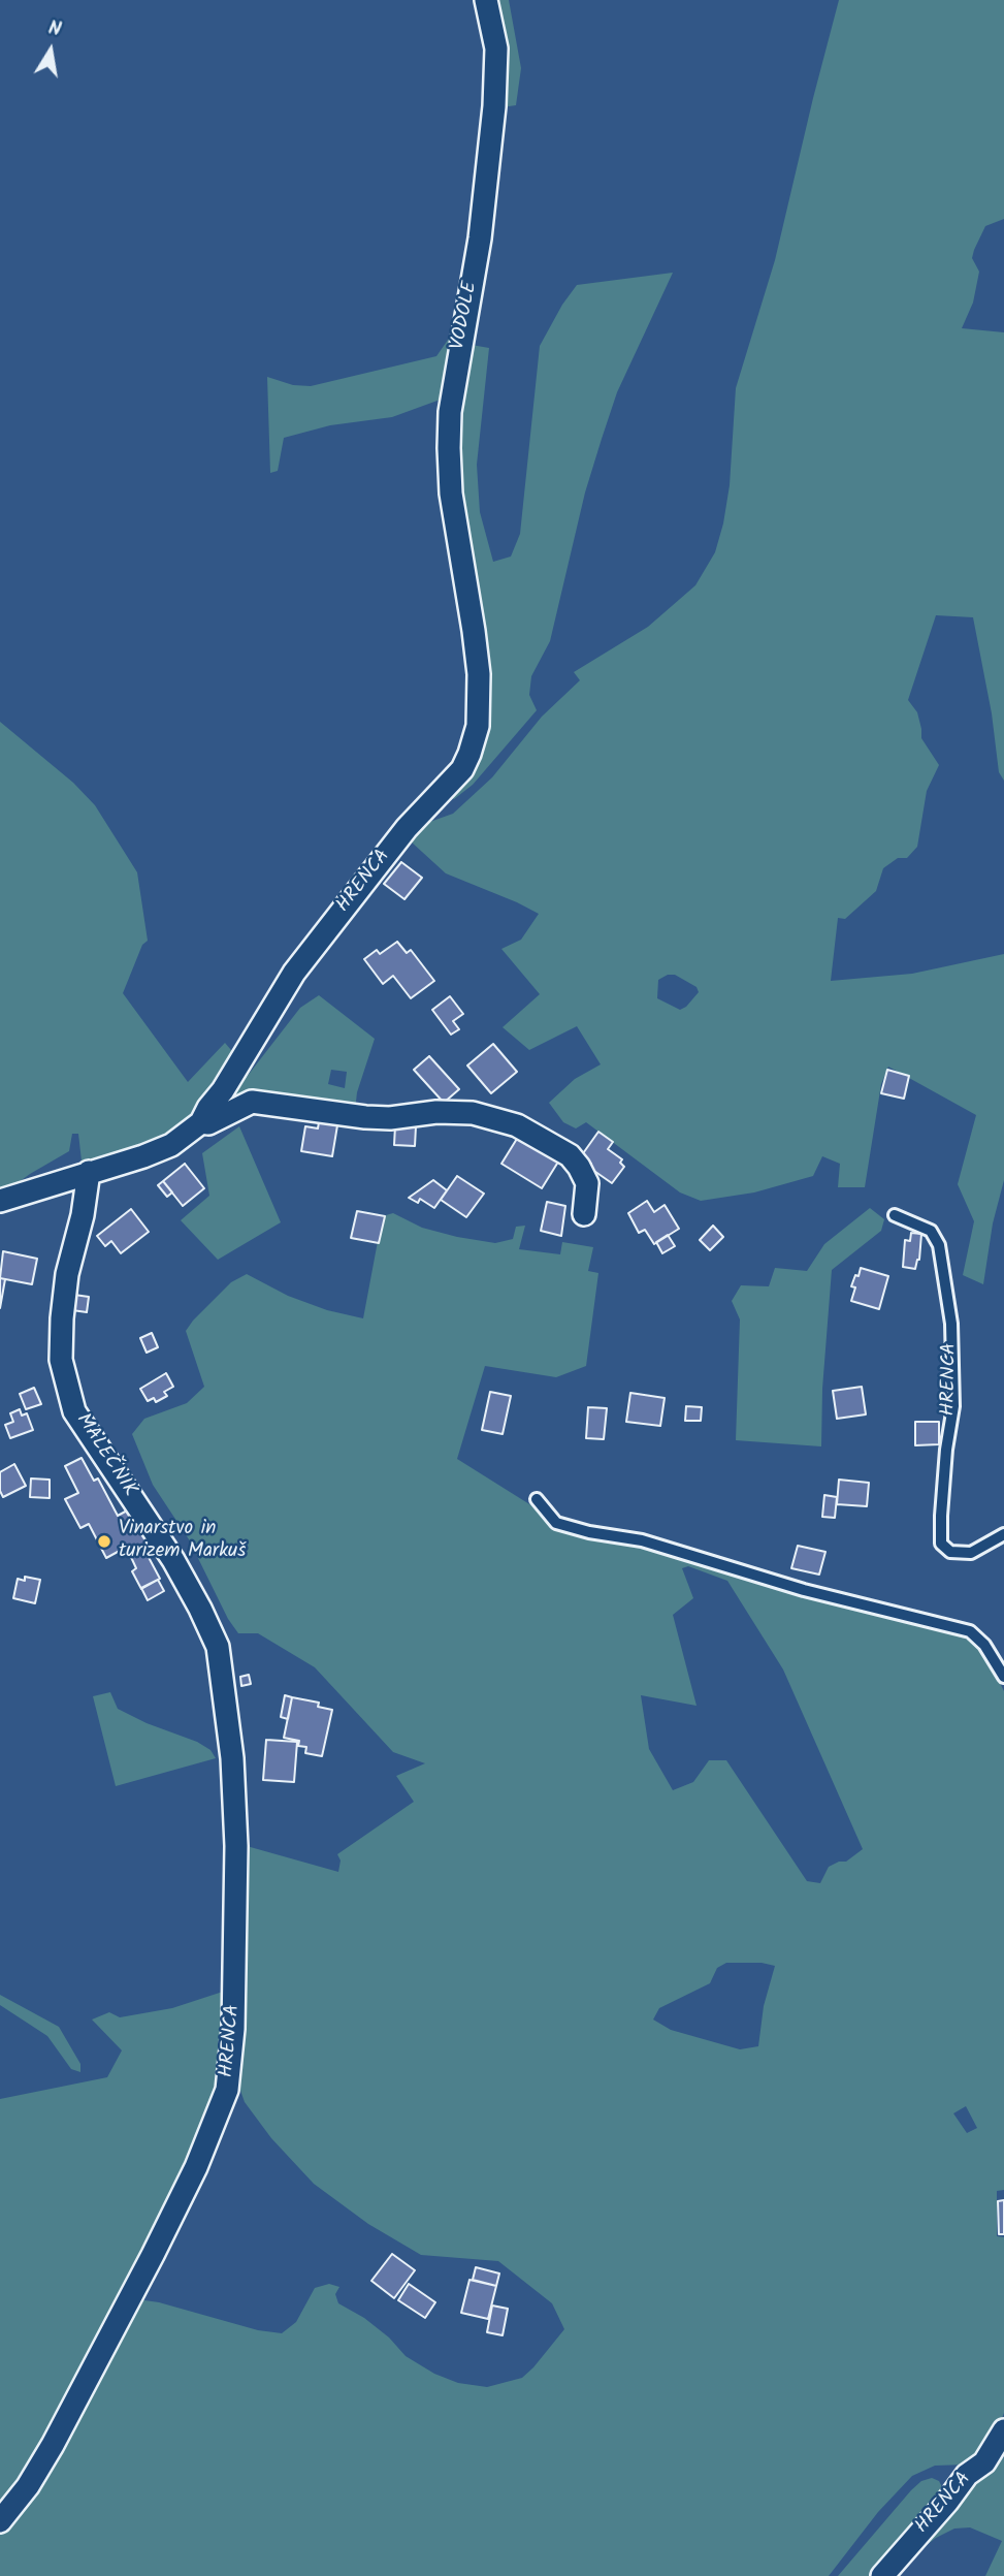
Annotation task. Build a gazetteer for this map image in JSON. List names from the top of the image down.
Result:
{
  "streets": {
    "street": ["VODOLE", "HRENCA", "MALEČNIK"]
  },
  "crossings": [
    ["VODOLE", "HRENCA"],
    ["HRENCA", "MALEČNIK"]
  ],
  "places": ["Vinarstvo in turizem Markuš"],
  "north": "top"
}
